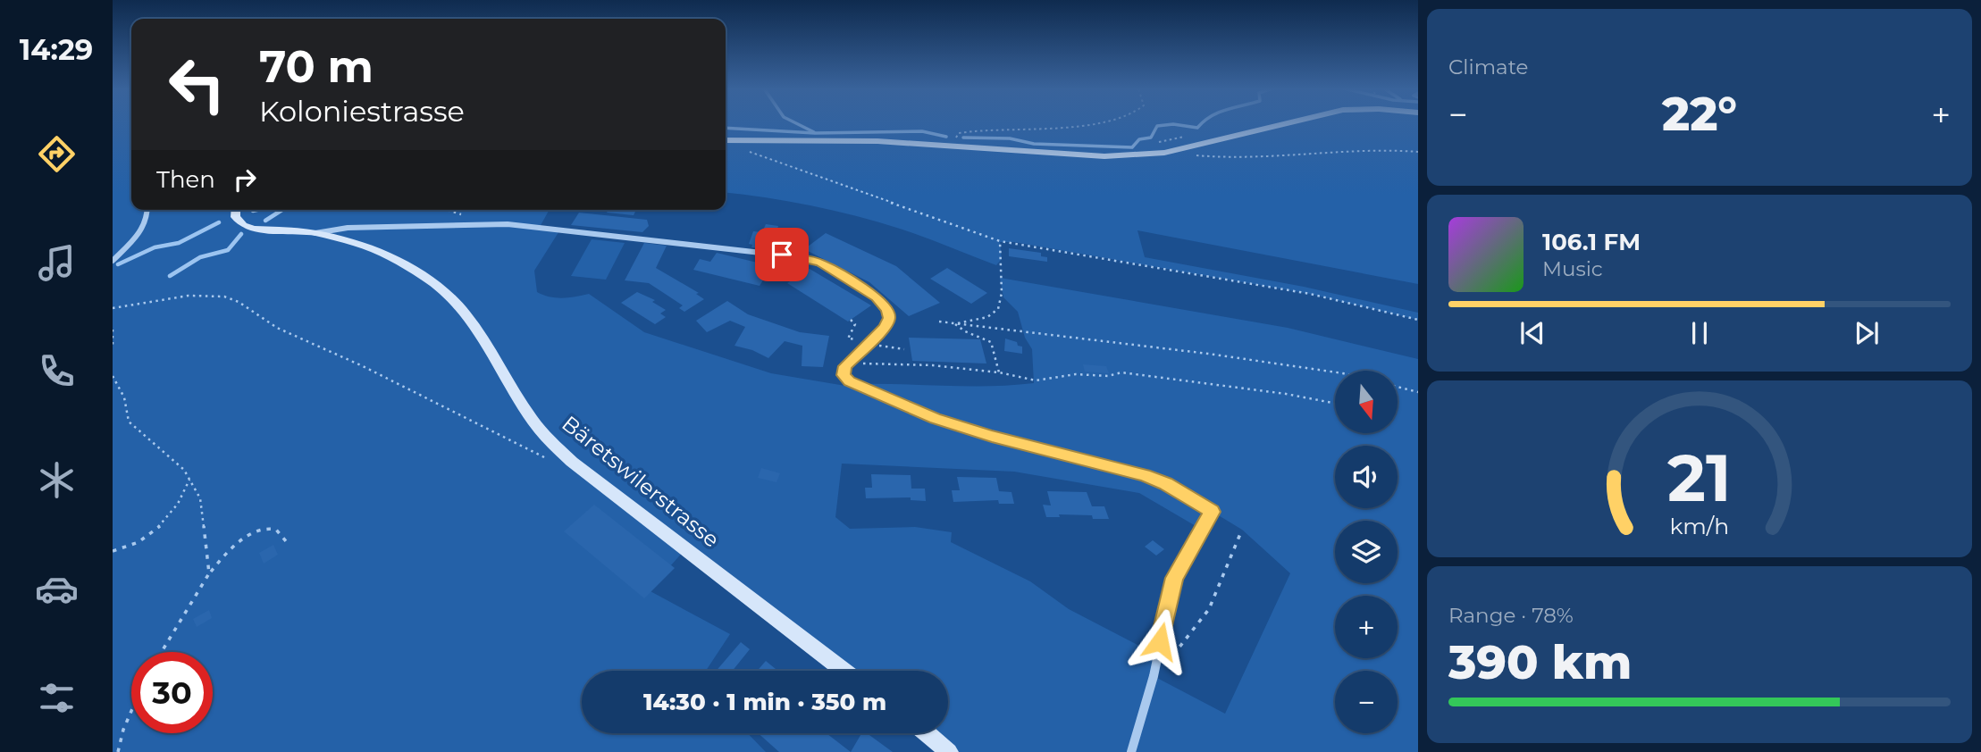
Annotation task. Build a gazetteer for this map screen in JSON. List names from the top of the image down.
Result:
{
  "streets": {
    "street": ["Bäretswilerstrasse"]
  },
  "north": "bottom",
  "page": {
    "tabs": "14:29",
    "tile": [
      "Climate",
      ["Range · 78%", "390 km"]
    ],
    "turn": ["70 m", "Koloniestrasse"],
    "heat": ["−", "22°", "+"],
    "then": "Then",
    "song": ["106.1 FM", "Music"],
    "map_buttons": ["+", "−"],
    "limit": "30",
    "trip": "14:30 · 1 min · 350 m",
    "gauge": ["21", "km/h"]
  }
}
